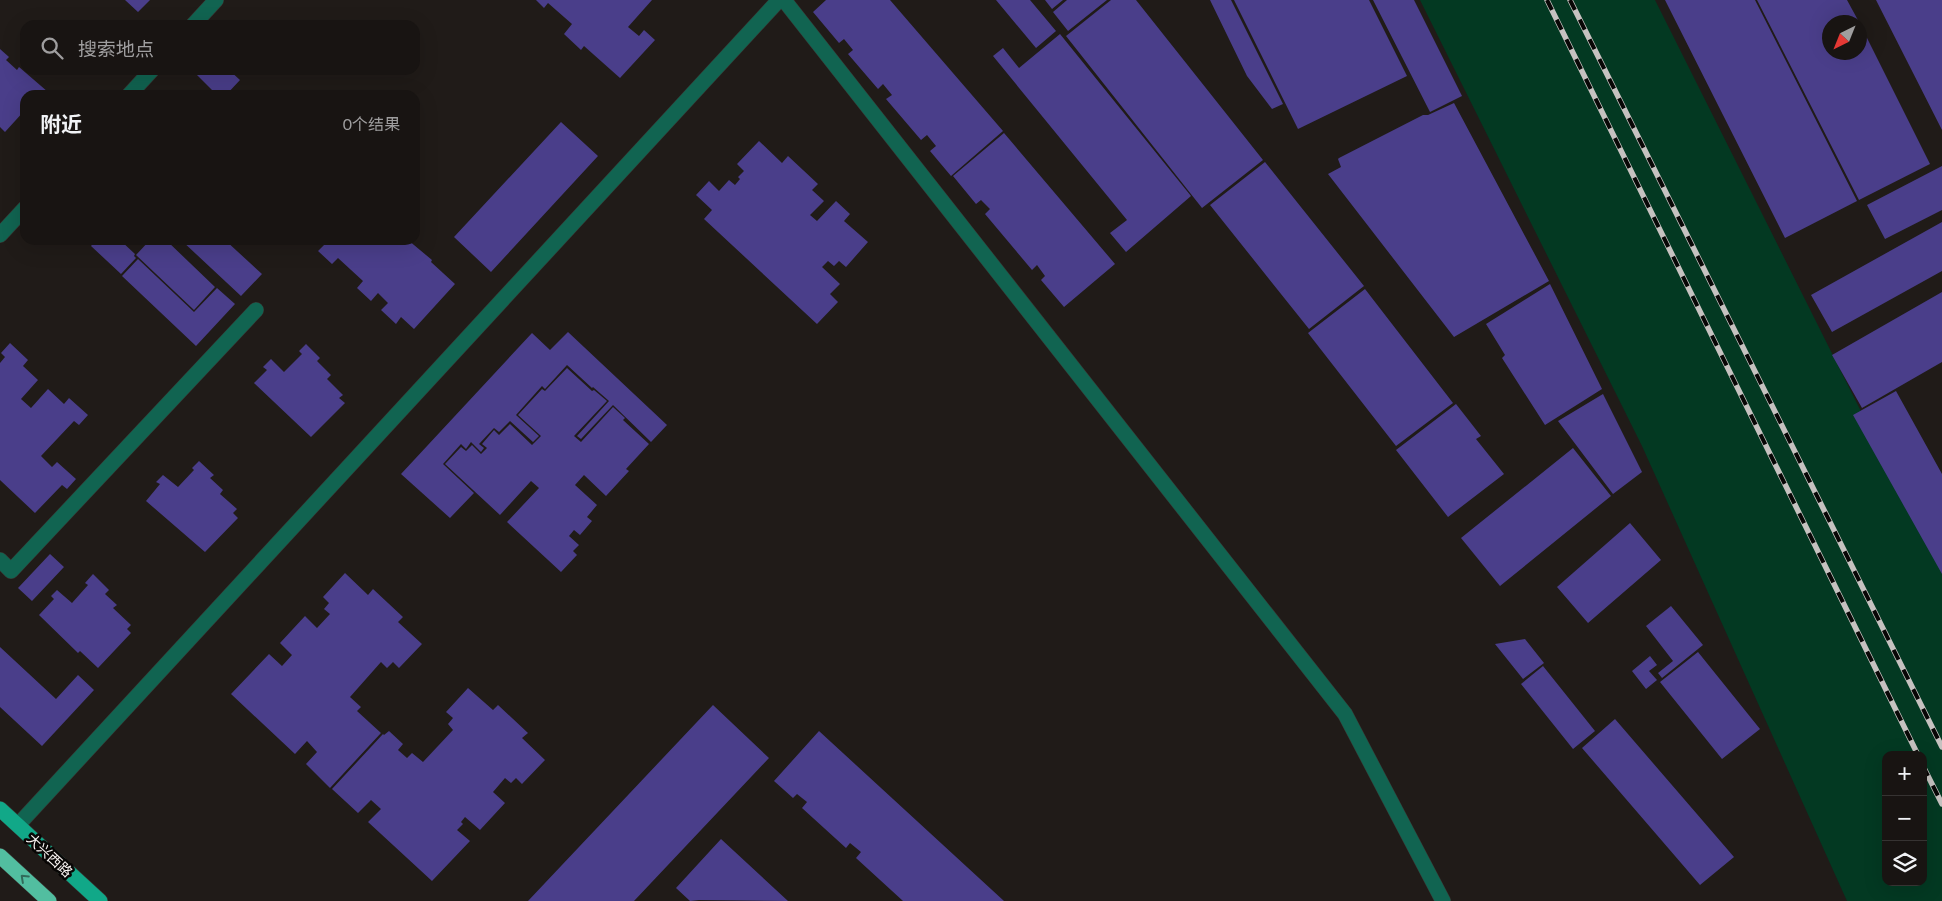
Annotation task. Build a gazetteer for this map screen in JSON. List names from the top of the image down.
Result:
{
  "streets": {
    "main road": ["大兴西路"]
  },
  "north": "bottom left",
  "page": {
    "search": "搜索地点",
    "heading": ["附近", "0个结果"],
    "map_buttons": ["+", "−"]
  }
}
